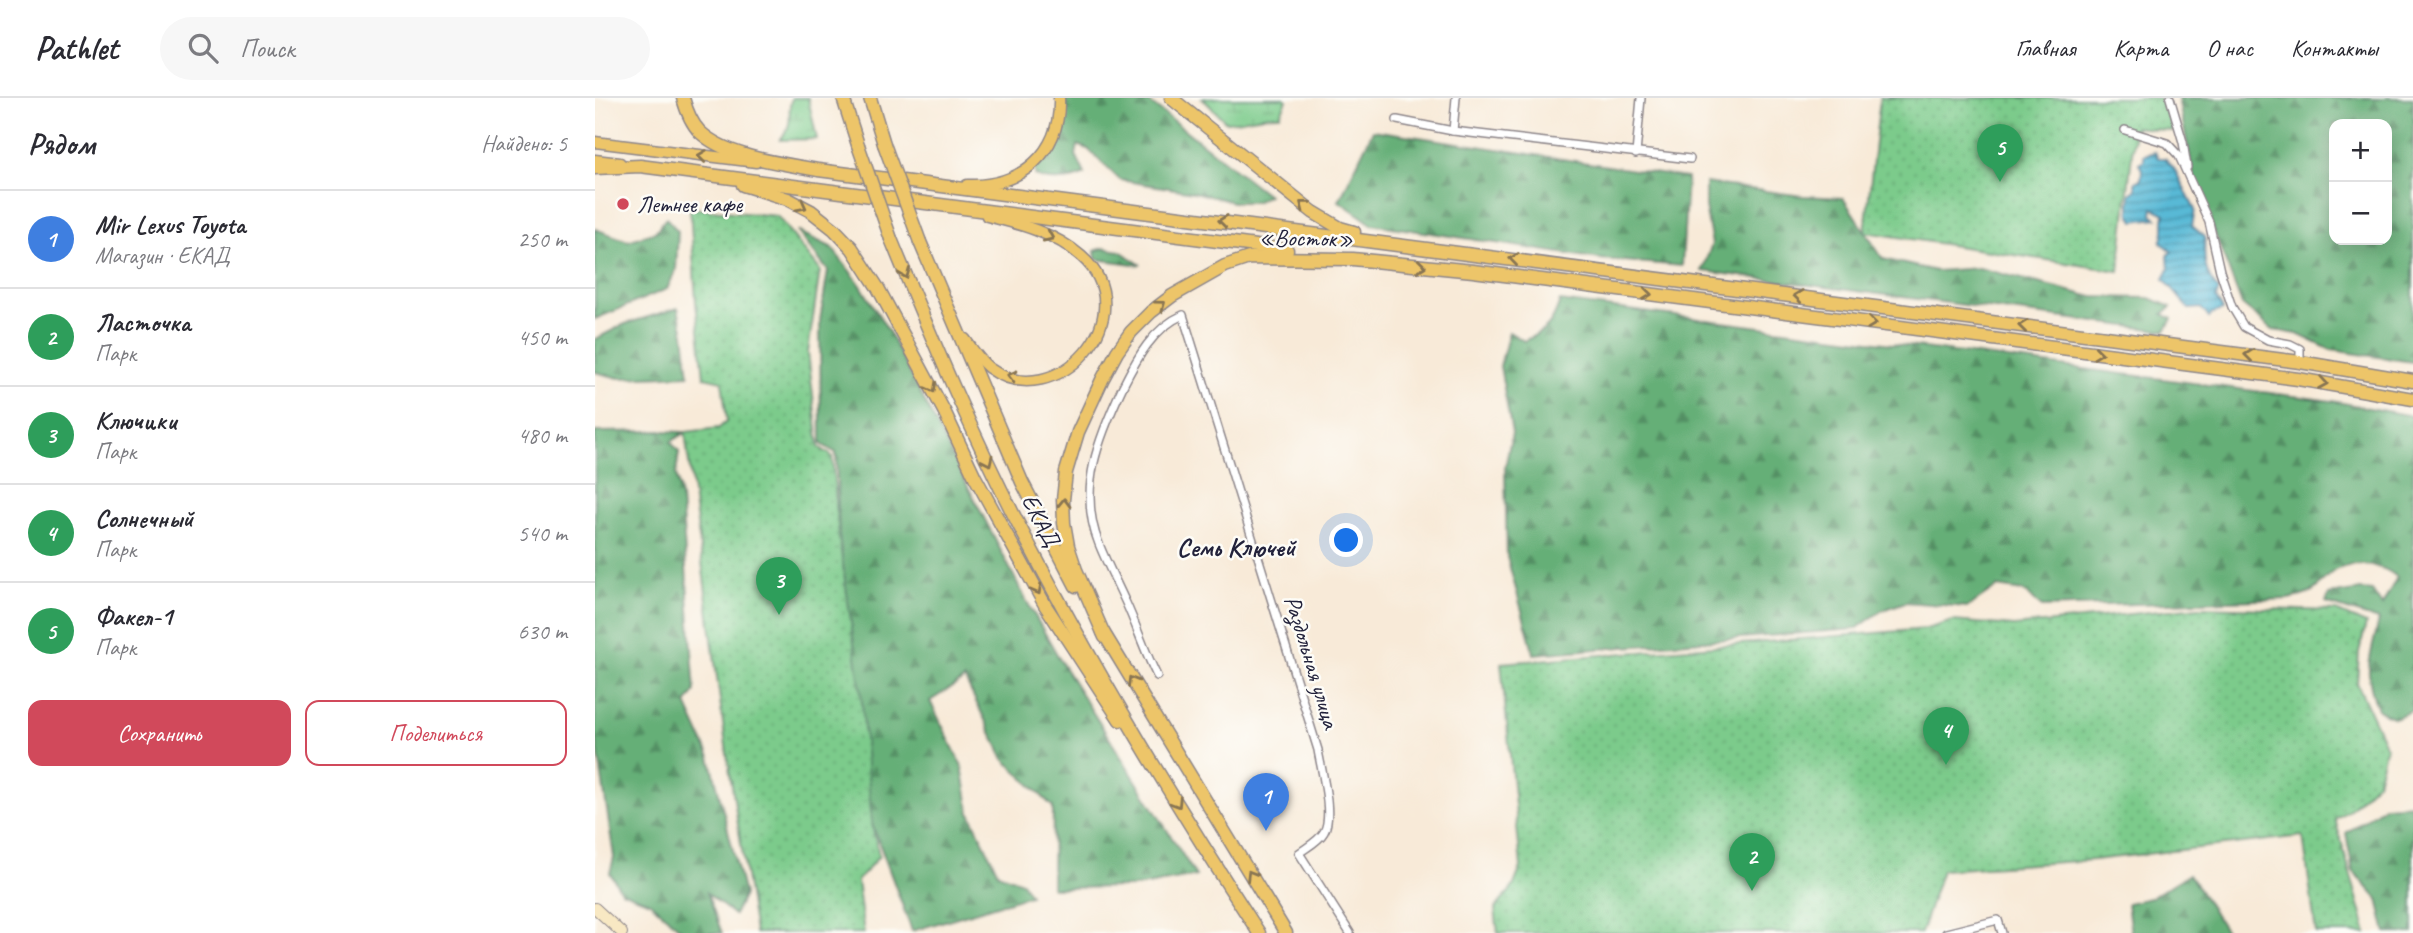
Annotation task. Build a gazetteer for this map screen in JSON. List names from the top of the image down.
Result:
{
  "streets": {
    "highway": ["«Восток»", "ЕКАД"],
    "street": ["Раздольная улица"]
  },
  "crossings": [
    ["«Восток»", "ЕКАД"]
  ],
  "districts": ["Семь Ключей"],
  "places": ["Летнее кафе"],
  "page": {
    "header": "Pathlet",
    "search": "Поиск",
    "nav": [
      "Главная",
      "Карта",
      "О нас",
      "Контакты"
    ],
    "heading": ["Рядом", "Найдено: 5"],
    "map_buttons": ["+", "−"],
    "pins": [
      "5",
      "3",
      "4",
      "1",
      "2"
    ],
    "list": [
      {
        "mark": "1",
        "name": "Mir Lexus Toyota",
        "note": "Магазин · ЕКАД",
        "value": "250 m"
      },
      {
        "mark": "2",
        "name": "Ласточка",
        "note": "Парк",
        "value": "450 m"
      },
      {
        "mark": "3",
        "name": "Ключики",
        "note": "Парк",
        "value": "480 m"
      },
      {
        "mark": "4",
        "name": "Солнечный",
        "note": "Парк",
        "value": "540 m"
      },
      {
        "mark": "5",
        "name": "Факел-1",
        "note": "Парк",
        "value": "630 m"
      }
    ],
    "buttons": ["Сохранить", "Поделиться"]
  }
}
